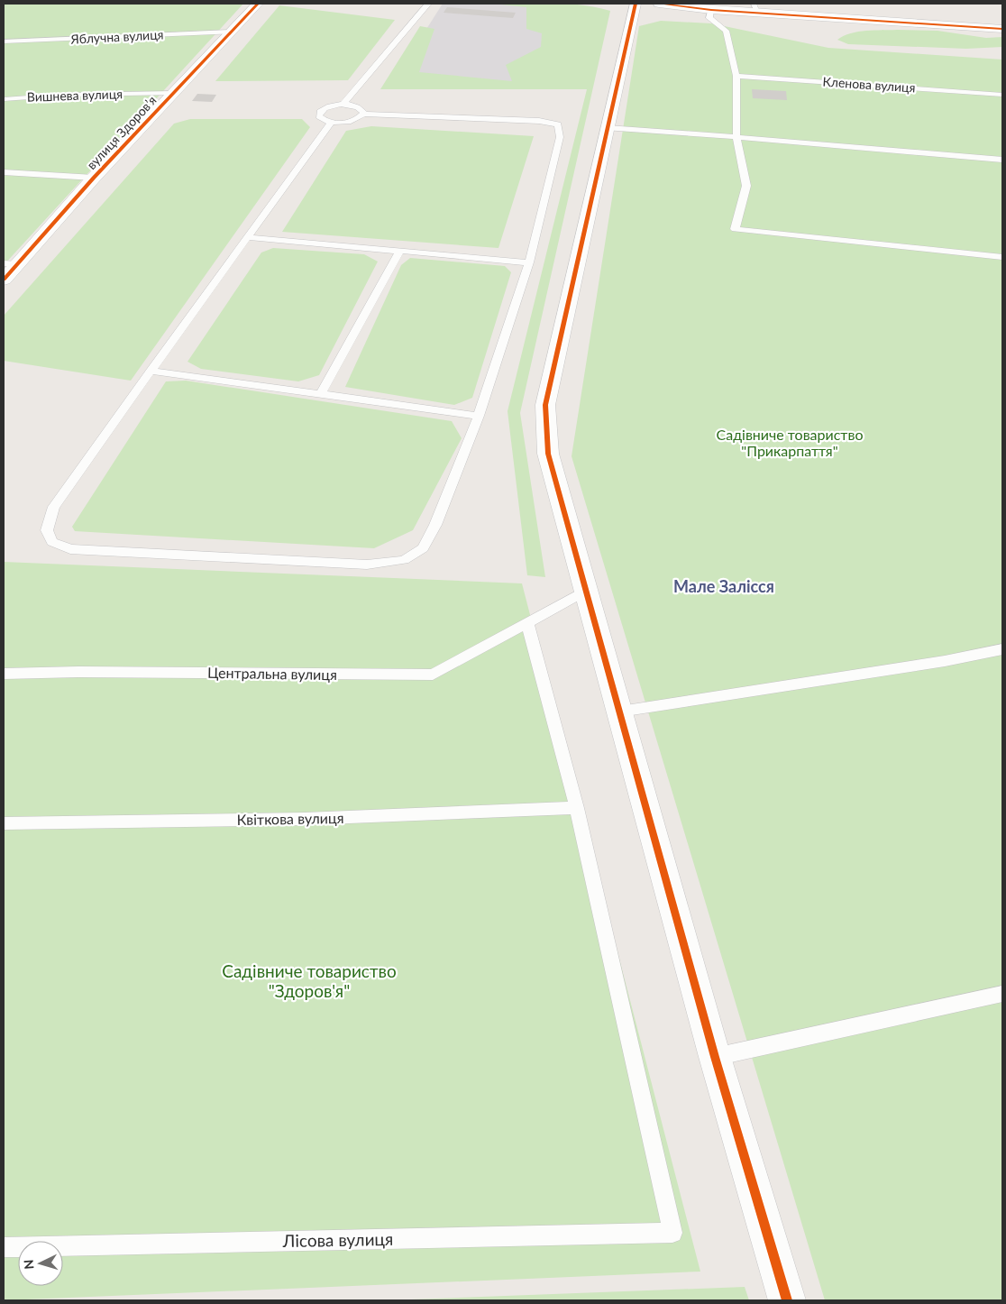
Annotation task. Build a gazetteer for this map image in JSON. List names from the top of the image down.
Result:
{
  "streets": {
    "street": ["вулиця Здоровʼя"],
    "lane": [
      "Яблучна вулиця",
      "Кленова вулиця",
      "Вишнева вулиця",
      "Центральна вулиця",
      "Квіткова вулиця",
      "Лісова вулиця"
    ]
  },
  "crossings": [
    ["Яблучна вулиця", "вулиця Здоровʼя"],
    ["Вишнева вулиця", "вулиця Здоровʼя"],
    ["Квіткова вулиця", "Лісова вулиця"]
  ],
  "districts": ["Мале Залісся"],
  "parks": ["Садівниче товариство \"Прикарпаття\"", "Садівниче товариство \"Здоров'я\""],
  "north": "left"
}
